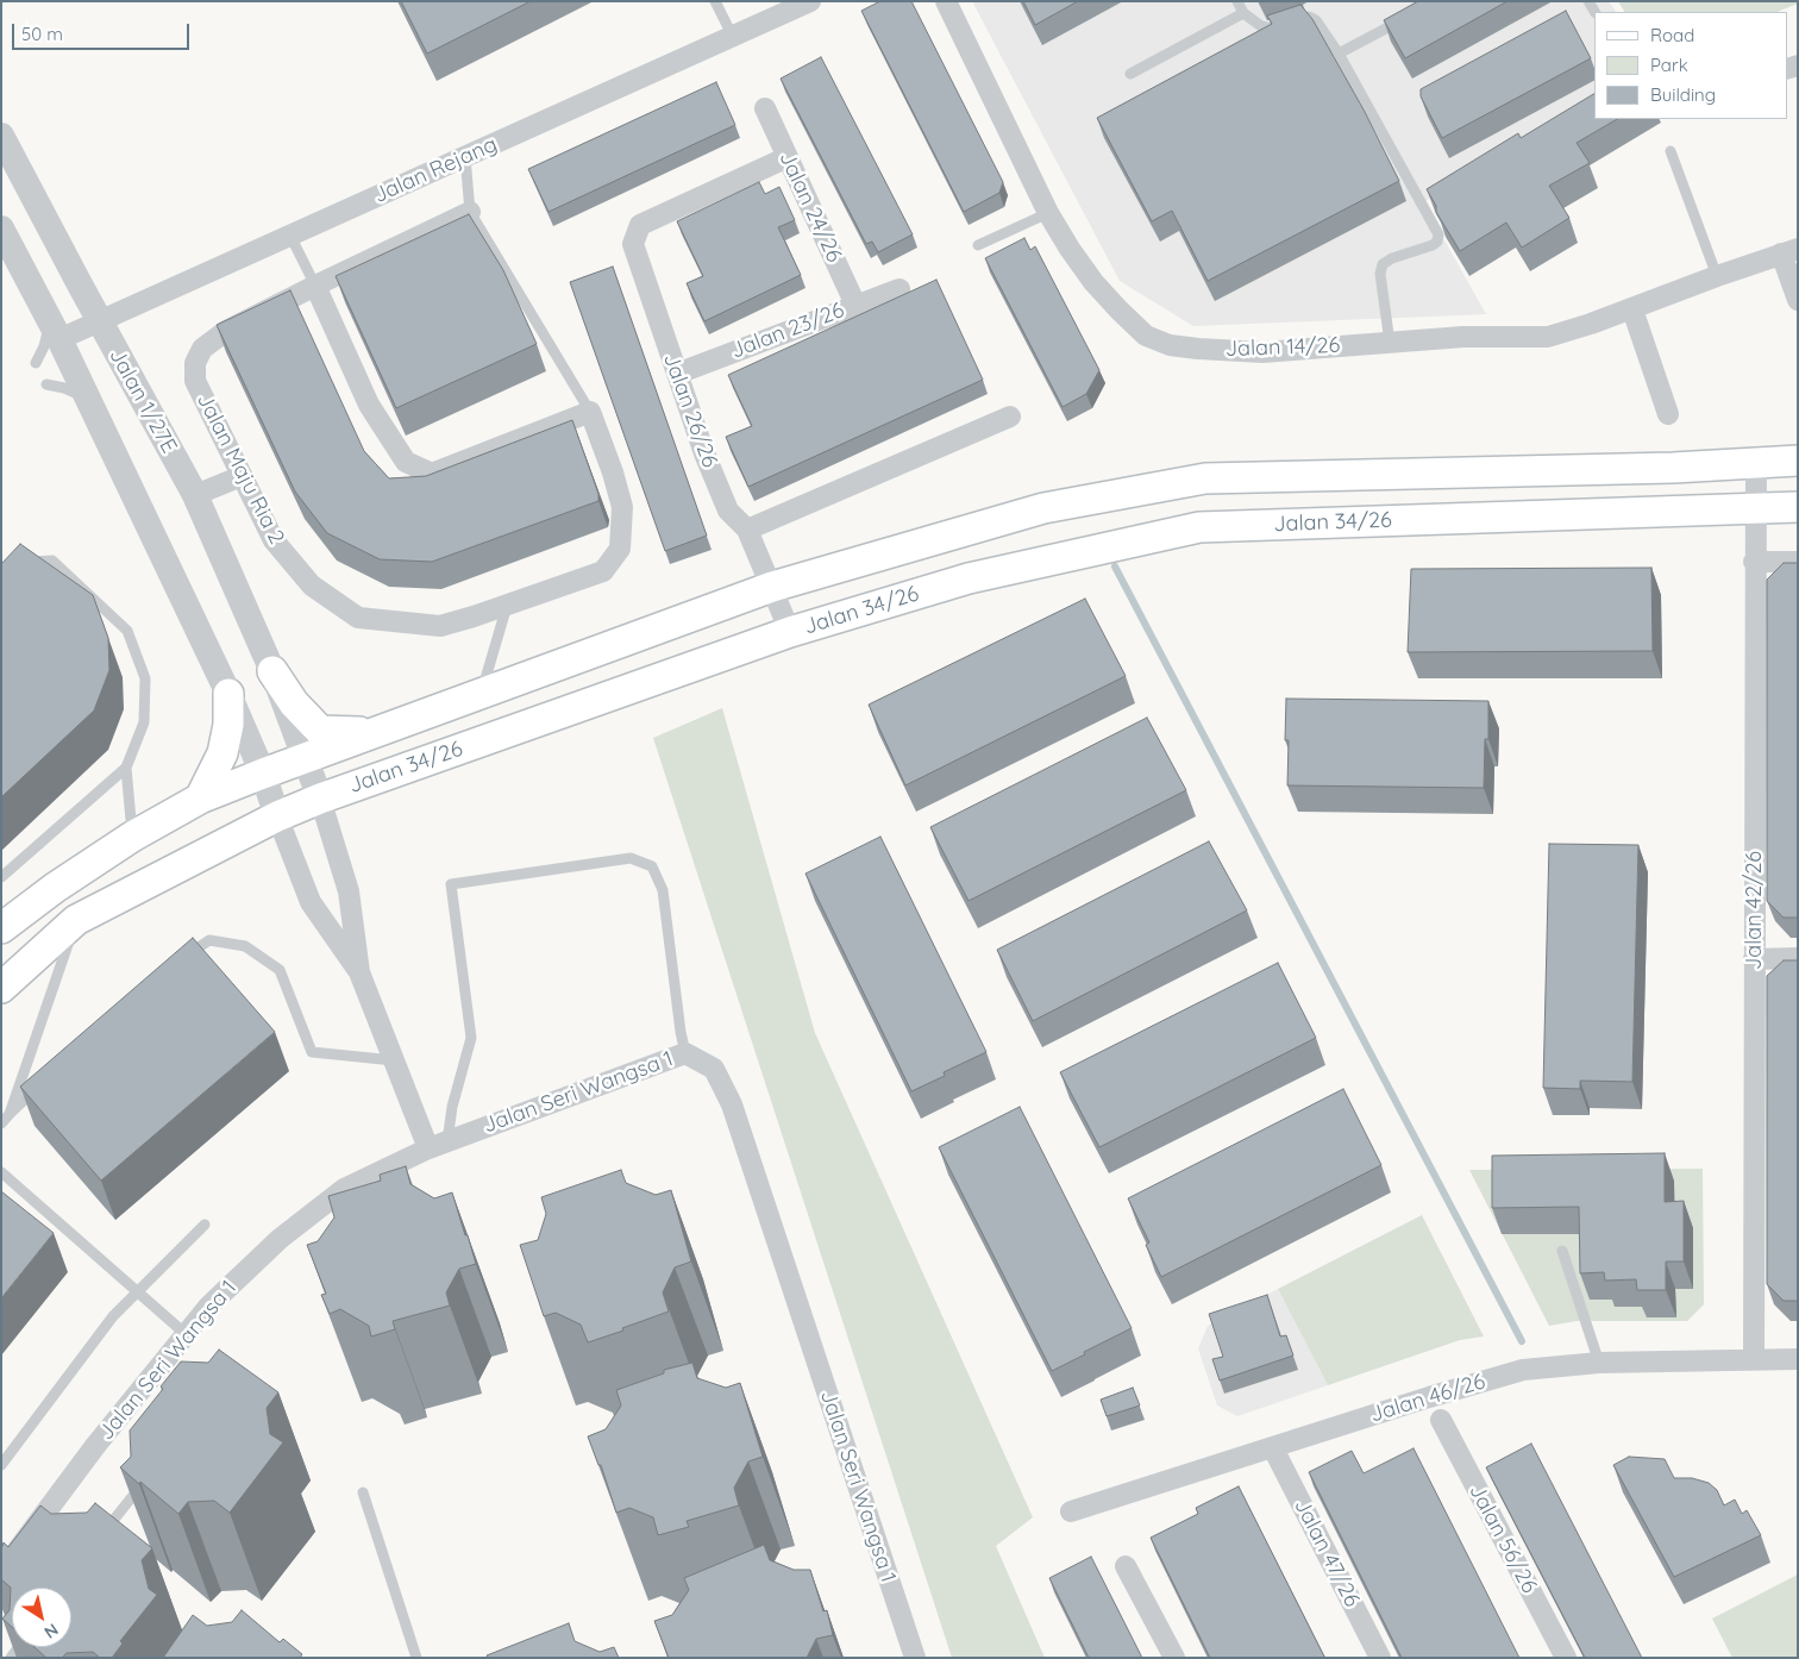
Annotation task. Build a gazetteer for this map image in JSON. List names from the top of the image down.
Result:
{
  "streets": {
    "main road": ["Jalan 34/26"],
    "street": [
      "Jalan Rejang",
      "Jalan 24/26",
      "Jalan 23/26",
      "Jalan 14/26",
      "Jalan 1/27E",
      "Jalan 26/26",
      "Jalan Maju Ria 2",
      "Jalan 42/26",
      "Jalan Seri Wangsa 1",
      "Jalan 46/26",
      "Jalan 56/26",
      "Jalan 47/26"
    ]
  },
  "crossings": [
    ["Jalan Rejang", "Jalan 1/27E"],
    ["Jalan 24/26", "Jalan 23/26"],
    ["Jalan 24/26", "Jalan 26/26"],
    ["Jalan 23/26", "Jalan 26/26"],
    ["Jalan 26/26", "Jalan 34/26"],
    ["Jalan 34/26", "Jalan 42/26"],
    ["Jalan 42/26", "Jalan 46/26"],
    ["Jalan 46/26", "Jalan 47/26"]
  ],
  "legend": ["Road", "Park", "Building"],
  "scale_bar": "50 m",
  "north": "bottom right"
}
